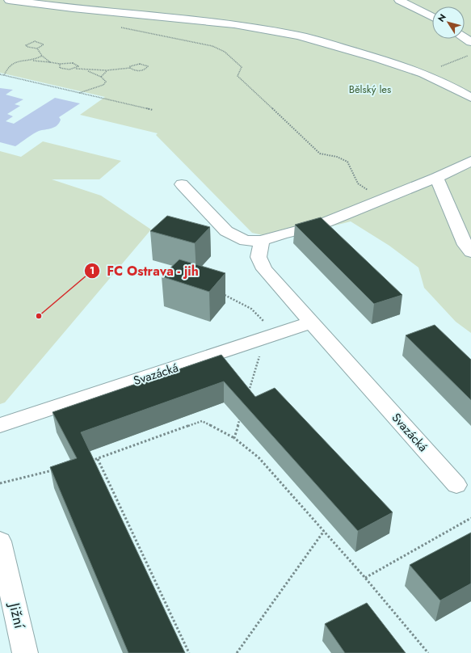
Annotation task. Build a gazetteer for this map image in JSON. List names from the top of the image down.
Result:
{
  "streets": {
    "street": ["Svazácká", "Jižní"]
  },
  "parks": ["Bělský les"],
  "places": ["FC Ostrava - jih"],
  "north": "top left"
}
